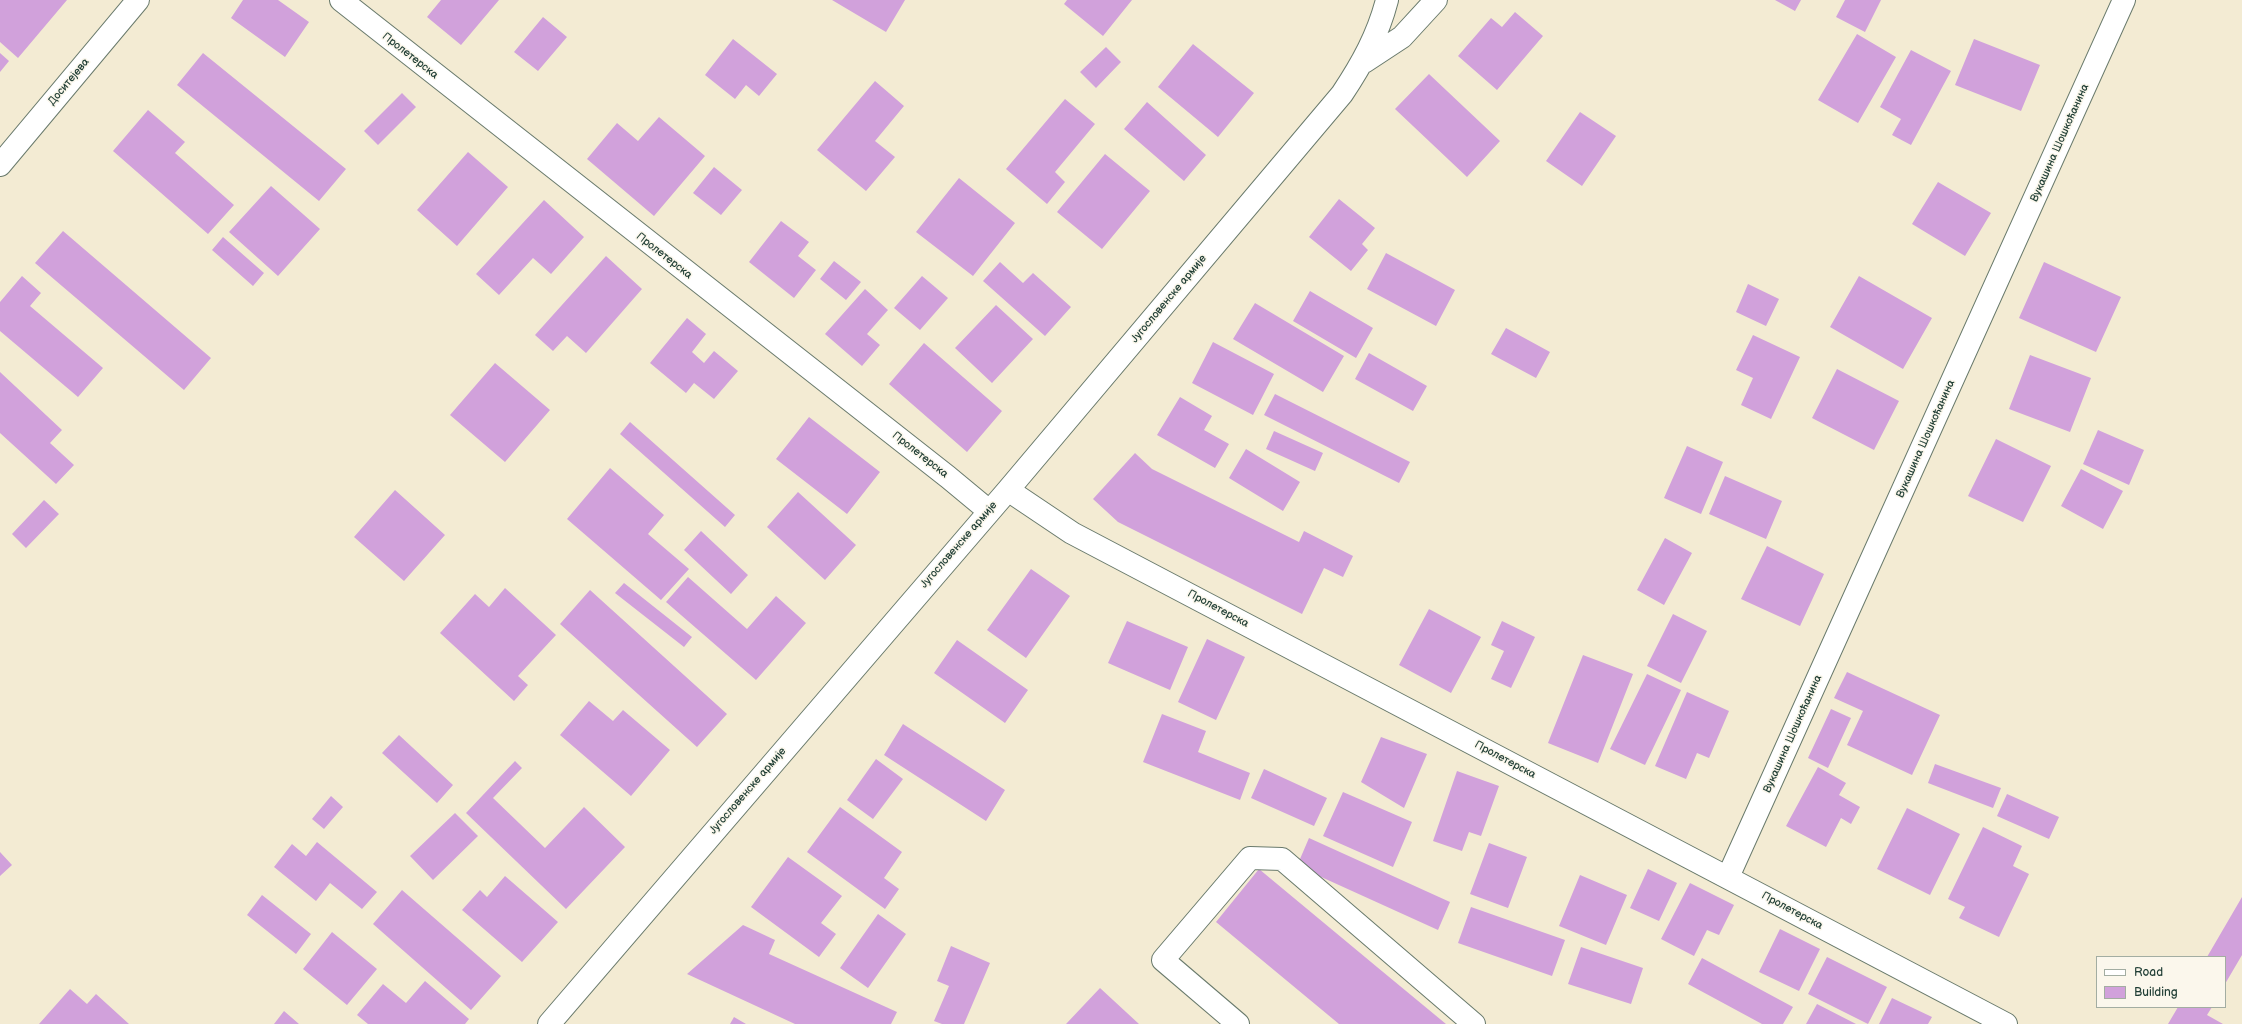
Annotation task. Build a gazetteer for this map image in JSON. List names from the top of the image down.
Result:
{
  "streets": {
    "street": [
      "Пролетерска",
      "Доситејева",
      "Вукашина Шошкоћанина",
      "Југословенске армије"
    ]
  },
  "crossings": [
    ["Пролетерска", "Вукашина Шошкоћанина"],
    ["Пролетерска", "Југословенске армије"]
  ],
  "legend": ["Road", "Building"]
}
